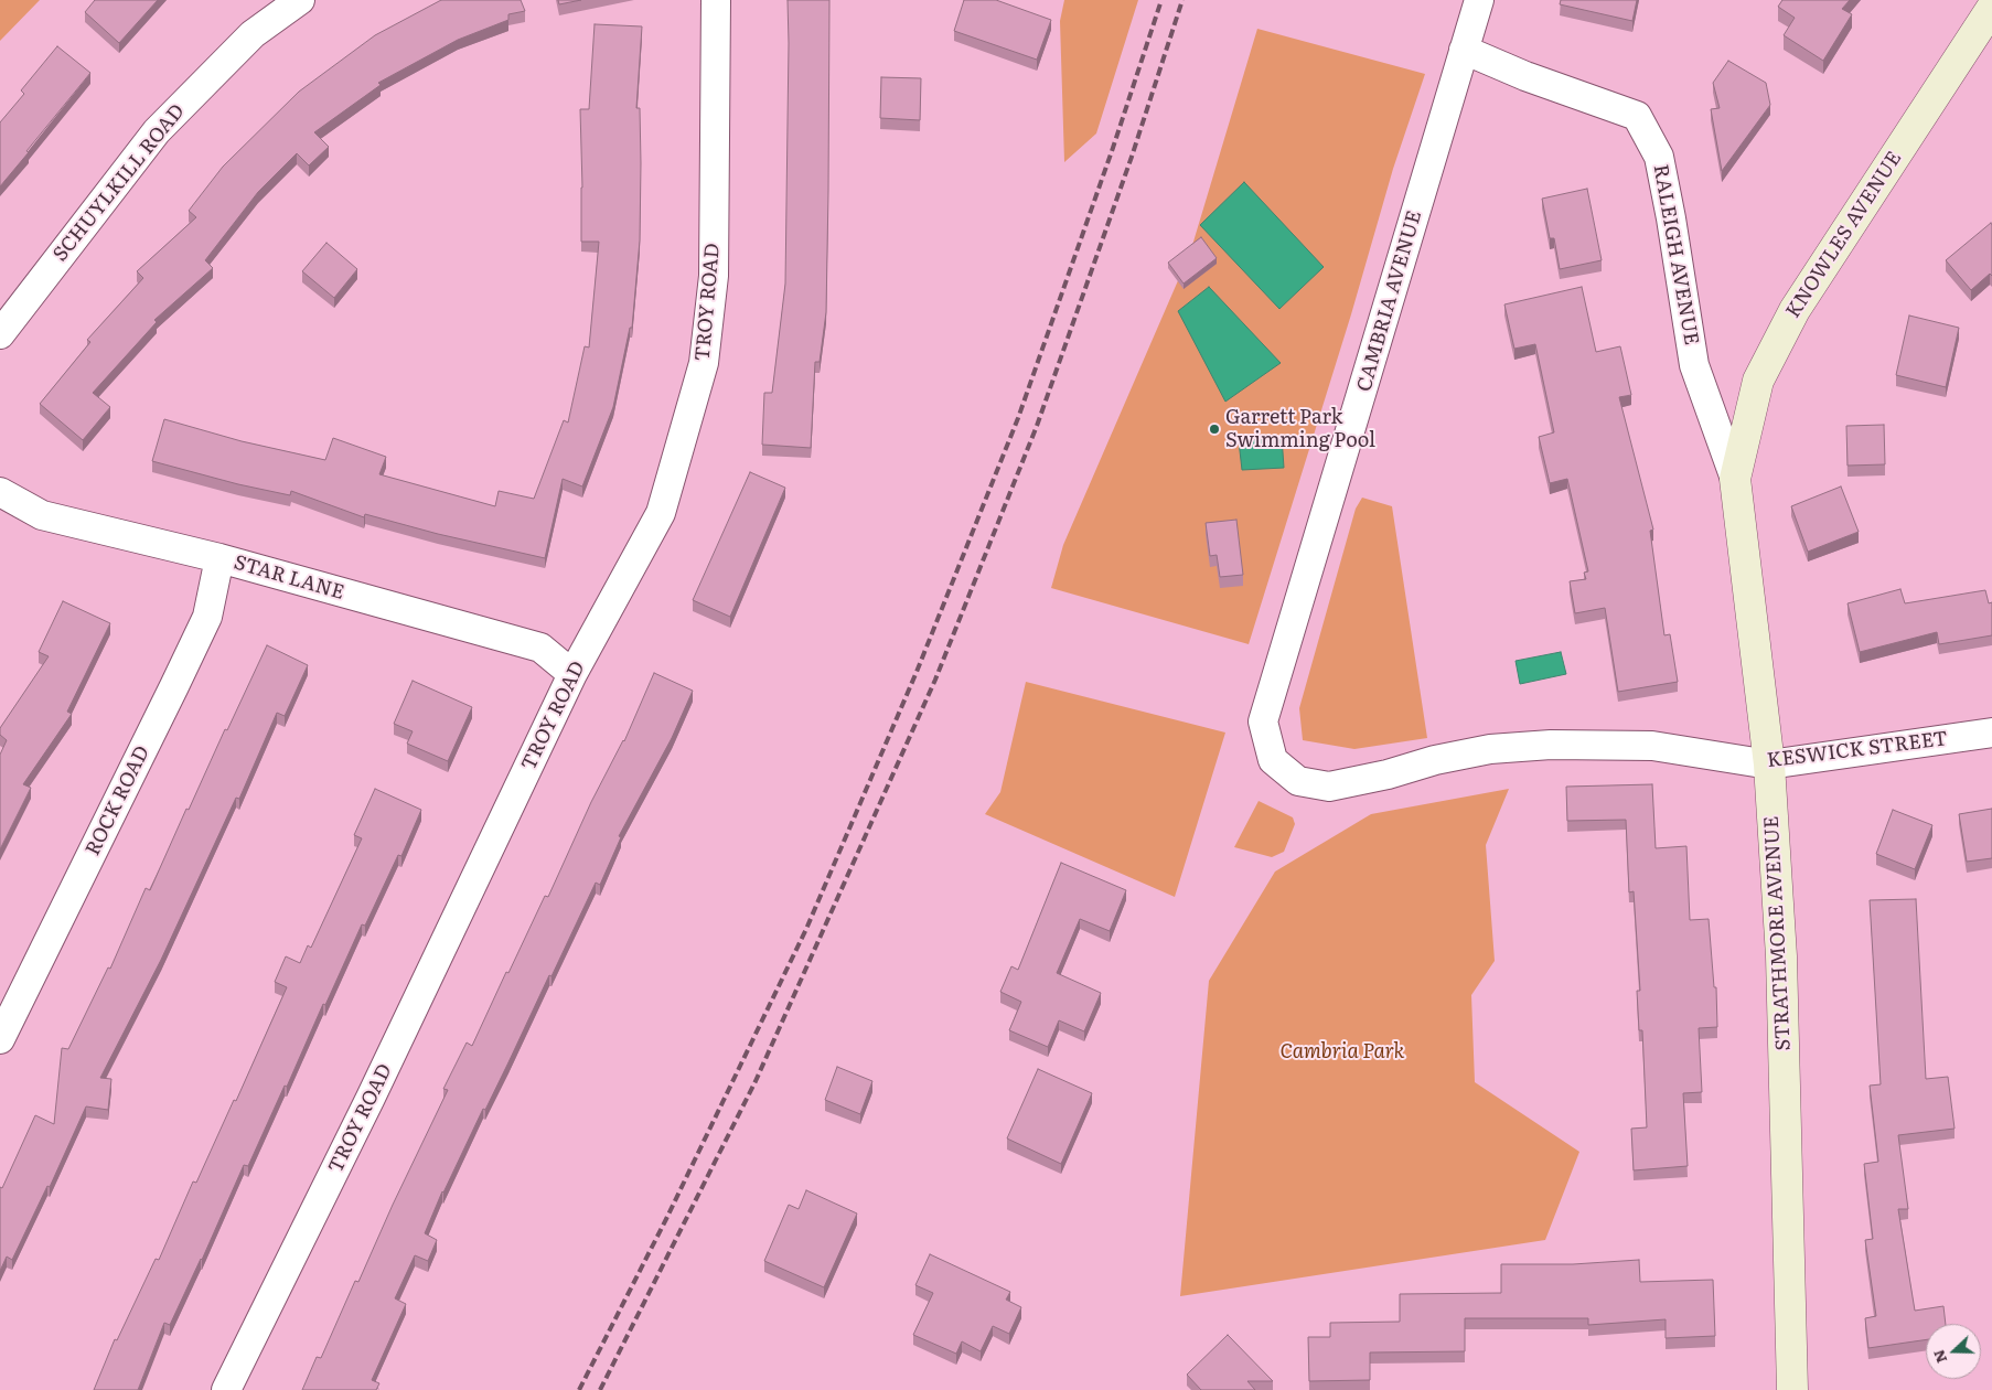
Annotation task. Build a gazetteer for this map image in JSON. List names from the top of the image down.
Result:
{
  "streets": {
    "main road": ["KNOWLES AVENUE", "STRATHMORE AVENUE"],
    "street": [
      "SCHUYLKILL ROAD",
      "RALEIGH AVENUE",
      "CAMBRIA AVENUE",
      "TROY ROAD",
      "STAR LANE",
      "KESWICK STREET",
      "ROCK ROAD"
    ]
  },
  "crossings": [
    ["KNOWLES AVENUE", "RALEIGH AVENUE"],
    ["KNOWLES AVENUE", "STRATHMORE AVENUE"],
    ["RALEIGH AVENUE", "CAMBRIA AVENUE"],
    ["RALEIGH AVENUE", "STRATHMORE AVENUE"],
    ["CAMBRIA AVENUE", "KESWICK STREET"],
    ["TROY ROAD", "STAR LANE"],
    ["STAR LANE", "ROCK ROAD"],
    ["KESWICK STREET", "STRATHMORE AVENUE"]
  ],
  "parks": ["Cambria Park"],
  "places": ["Garrett Park Swimming Pool"],
  "north": "left"
}
